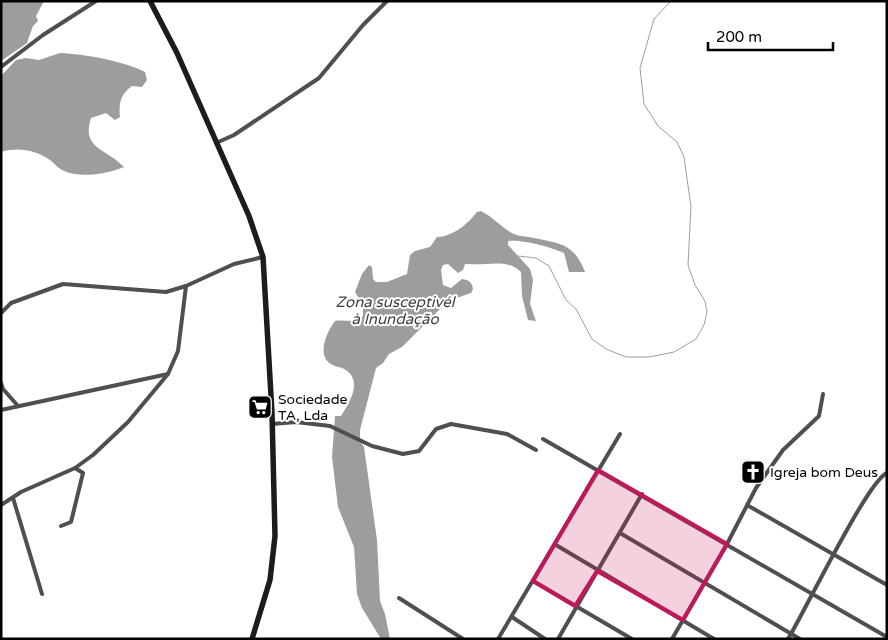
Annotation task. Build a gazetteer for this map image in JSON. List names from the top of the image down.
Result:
{
  "water": ["Zona susceptivél à Inundação"],
  "places": {
    "supermarket": ["Sociedade TA, Lda"],
    "church": ["Igreja bom Deus"]
  },
  "scale_bar": "200 m"
}
